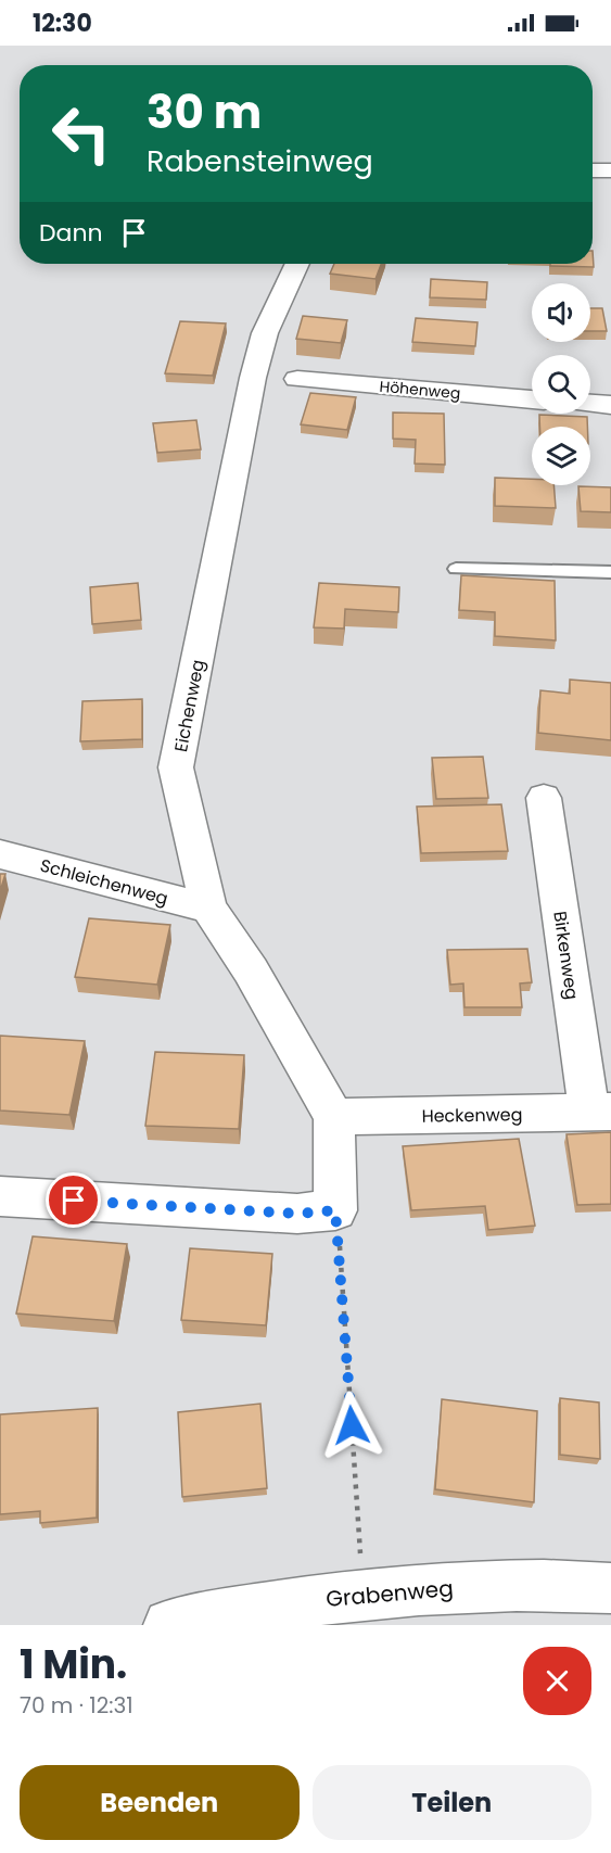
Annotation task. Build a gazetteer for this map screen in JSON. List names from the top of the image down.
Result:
{
  "streets": {
    "street": [
      "Höhenweg",
      "Eichenweg",
      "Schleichenweg",
      "Birkenweg",
      "Heckenweg",
      "Grabenweg"
    ]
  },
  "crossings": [
    ["Eichenweg", "Schleichenweg"],
    ["Eichenweg", "Heckenweg"],
    ["Birkenweg", "Heckenweg"]
  ],
  "page": {
    "status": "12:30",
    "turn": ["30 m", "Rabensteinweg"],
    "then": "Dann",
    "heading": ["1 Min.", "70 m · 12:31"],
    "buttons": ["Beenden", "Teilen"]
  }
}
